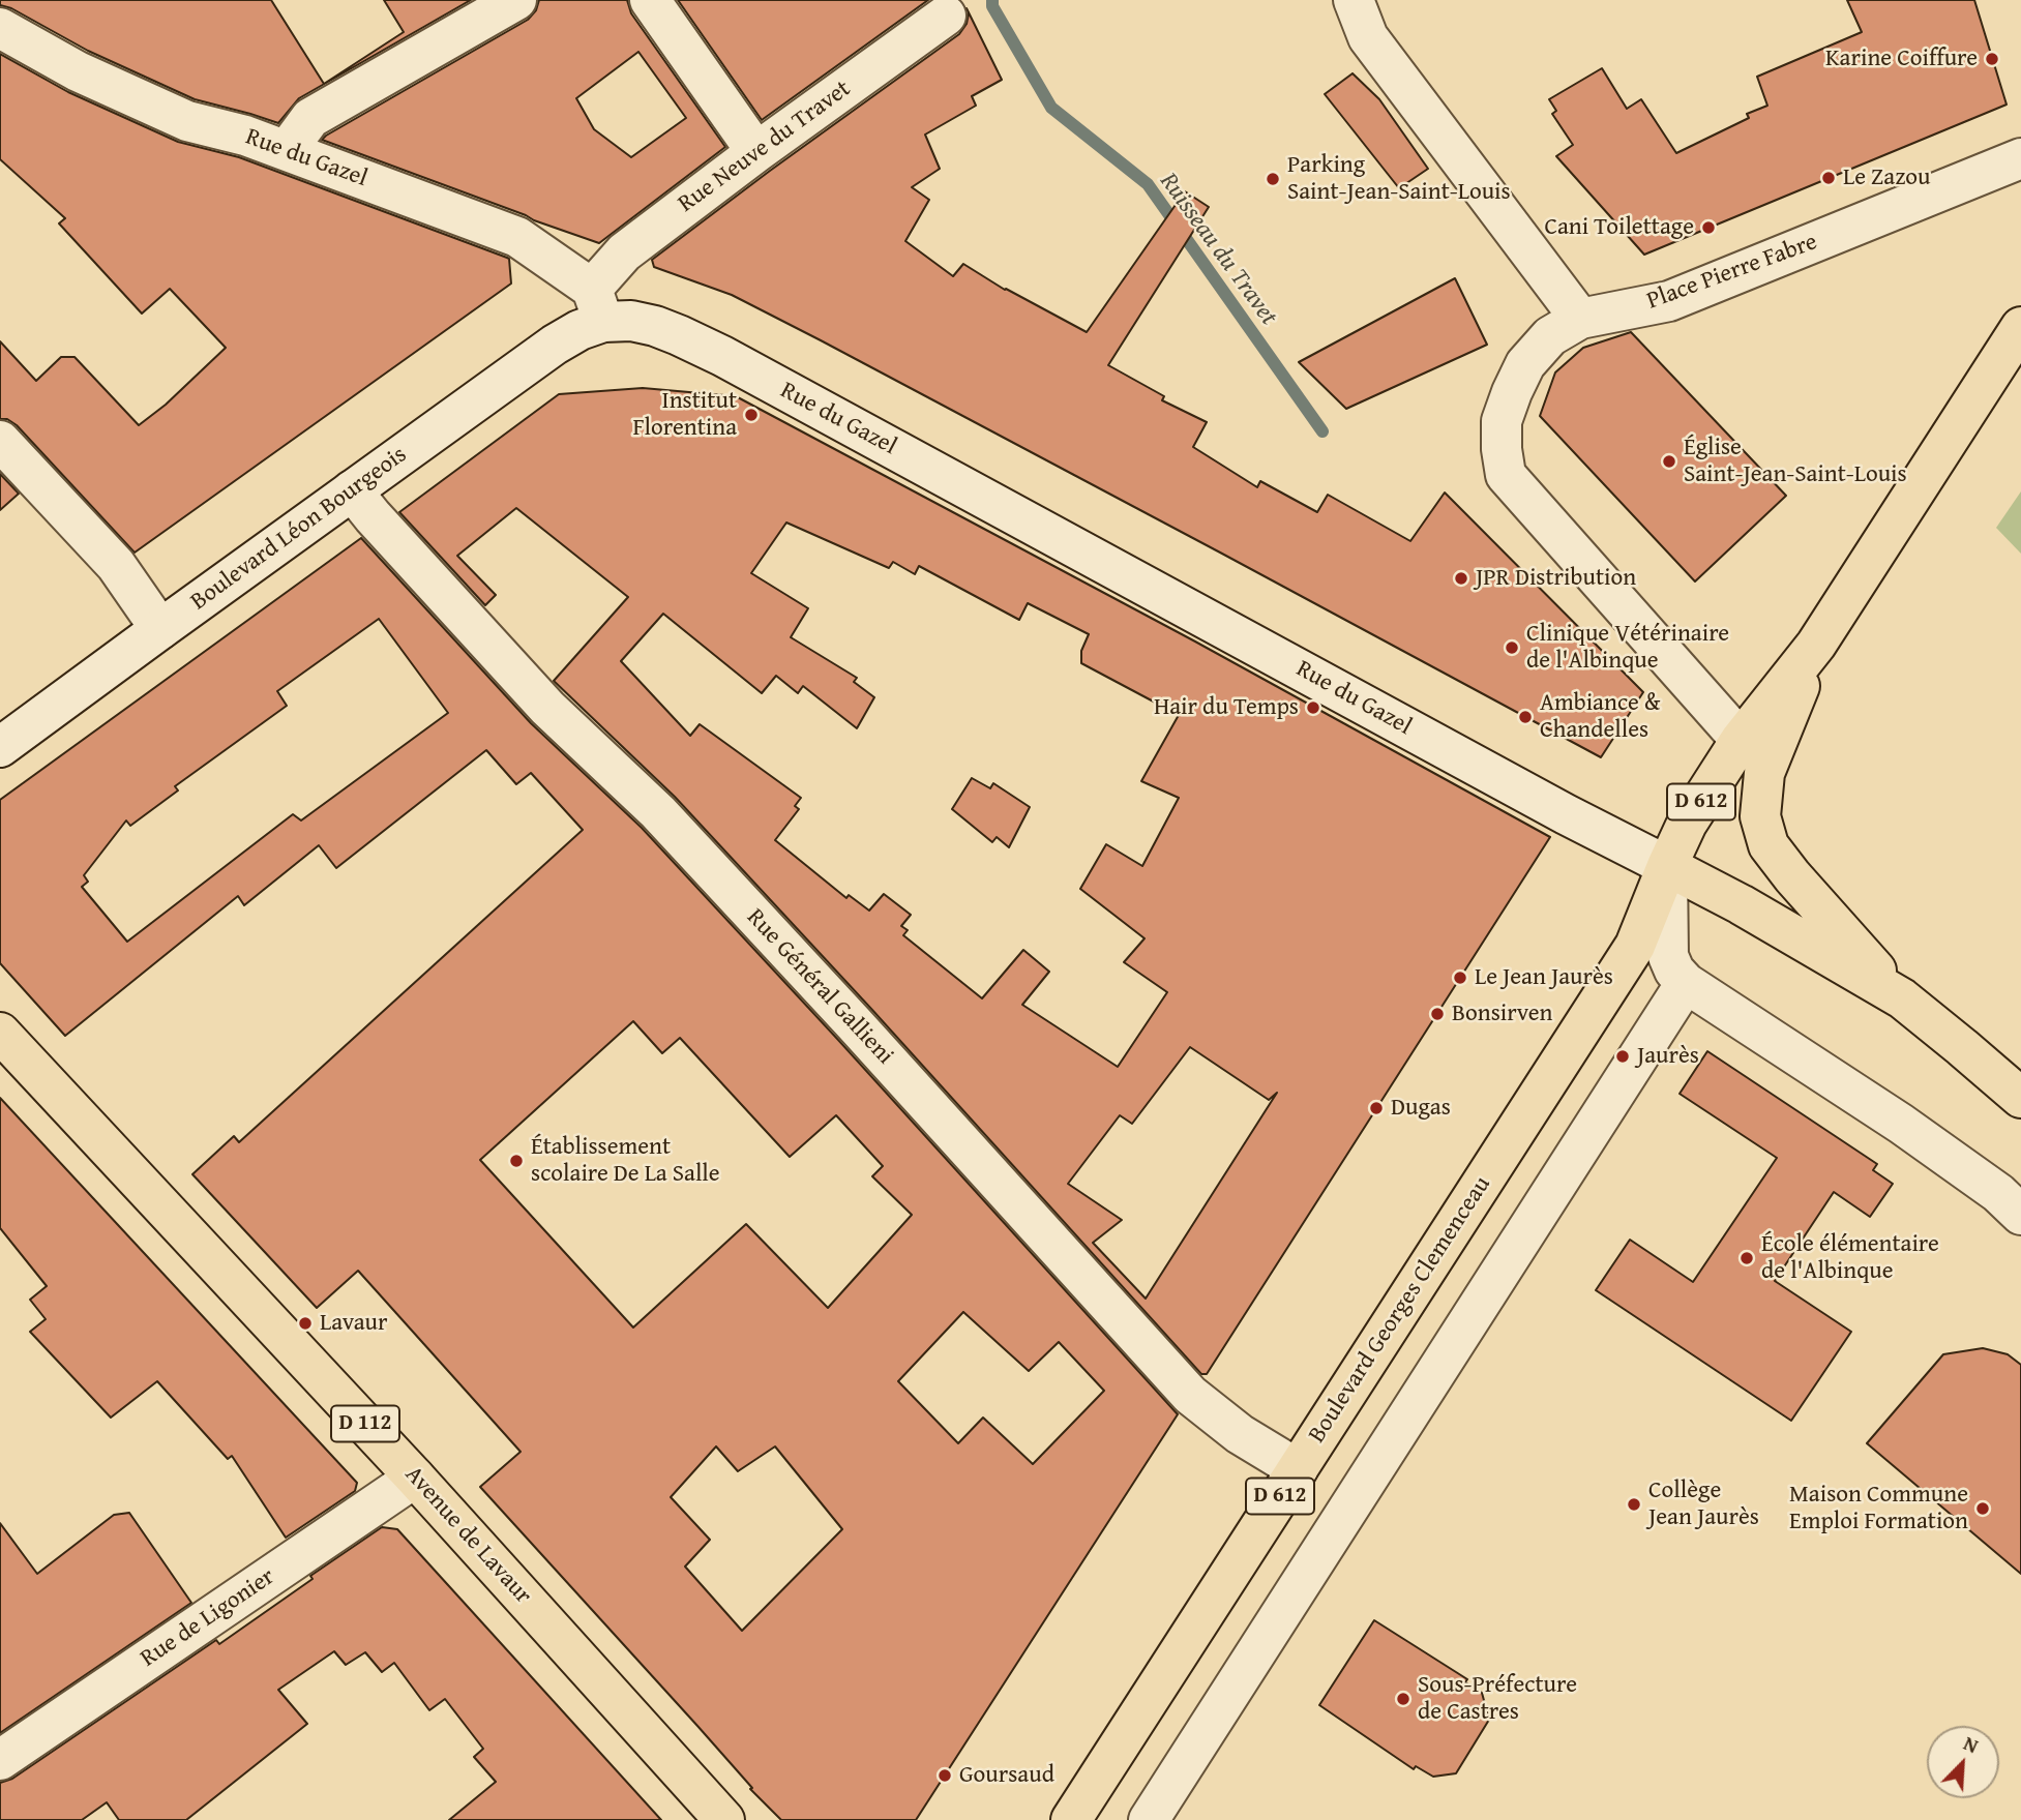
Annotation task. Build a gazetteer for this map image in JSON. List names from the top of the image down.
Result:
{
  "streets": {
    "main road": [
      "D 612",
      "Boulevard Georges Clemenceau",
      "D 112",
      "Avenue de Lavaur"
    ],
    "street": [
      "Rue Neuve du Travet",
      "Rue du Gazel",
      "Place Pierre Fabre",
      "Boulevard Léon Bourgeois",
      "Rue Général Gallieni",
      "Rue de Ligonier"
    ]
  },
  "crossings": [
    ["Rue Neuve du Travet", "Rue du Gazel"],
    ["Rue Neuve du Travet", "Boulevard Léon Bourgeois"],
    ["Rue du Gazel", "Boulevard Léon Bourgeois"],
    ["Rue du Gazel", "D 612"],
    ["Rue du Gazel", "Boulevard Georges Clemenceau"],
    ["Place Pierre Fabre", "D 612"],
    ["Boulevard Léon Bourgeois", "Rue Général Gallieni"],
    ["D 612", "Boulevard Georges Clemenceau"],
    ["Rue Général Gallieni", "Boulevard Georges Clemenceau"],
    ["Avenue de Lavaur", "Rue de Ligonier"]
  ],
  "water": ["Ruisseau du Travet"],
  "places": [
    "Karine Coiffure",
    "Le Zazou",
    "Parking Saint-Jean-Saint-Louis",
    "Cani Toilettage",
    "Institut Florentina",
    "Église Saint-Jean-Saint-Louis",
    "JPR Distribution",
    "Clinique Vétérinaire de l'Albinque",
    "Hair du Temps",
    "Ambiance & Chandelles",
    "Le Jean Jaurès",
    "Bonsirven",
    "Jaurès",
    "Dugas",
    "Établissement scolaire De La Salle",
    "École élémentaire de l'Albinque",
    "Lavaur",
    "Collège Jean Jaurès",
    "Maison Commune Emploi Formation",
    "Sous-Préfecture de Castres",
    "Goursaud"
  ],
  "north": "top right"
}
